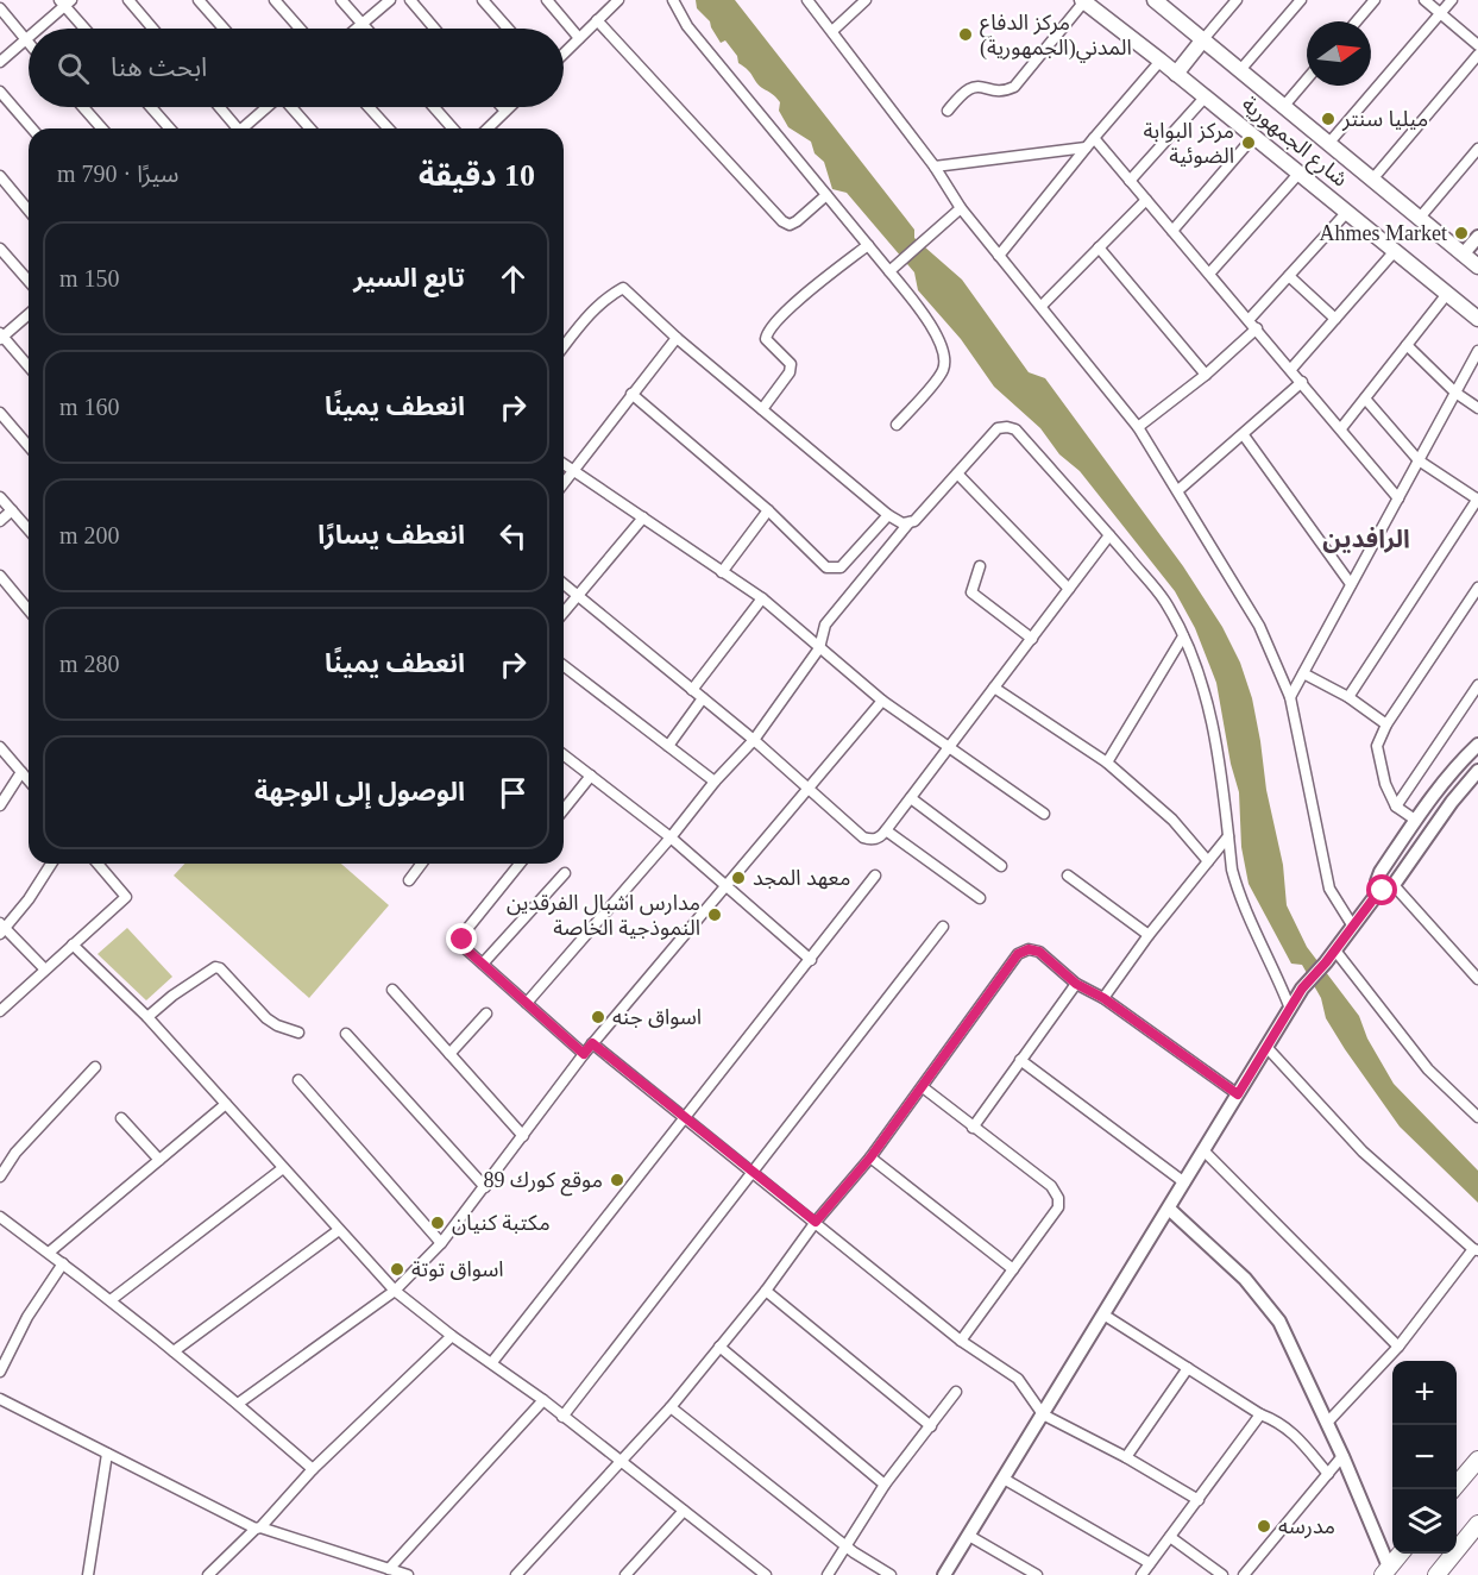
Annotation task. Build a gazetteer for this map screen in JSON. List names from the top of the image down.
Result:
{
  "streets": {
    "main road": ["شارع الجمهورية"]
  },
  "districts": ["الرافدين"],
  "places": [
    "مركز الدفاع المدني(الجمهورية)",
    "ميليا سنتر",
    "مركز البوابة الضوئية",
    "Ahmes Market",
    "معهد المجد",
    "مدارس اشبال الفرقدين النموذجية الخاصة",
    "اسواق جنه",
    "موقع كورك 89",
    "مكتبة كنيان",
    "اسواق توتة",
    "مدرسه"
  ],
  "north": "right",
  "page": {
    "search": "ابحث هنا",
    "heading": ["10 دقيقة", "سيرًا · 790 m"],
    "list": [
      ["تابع السير", "150 m"],
      ["انعطف يمينًا", "160 m"],
      ["انعطف يسارًا", "200 m"],
      ["انعطف يمينًا", "280 m"],
      "الوصول إلى الوجهة"
    ],
    "map_buttons": ["+", "−"]
  }
}
